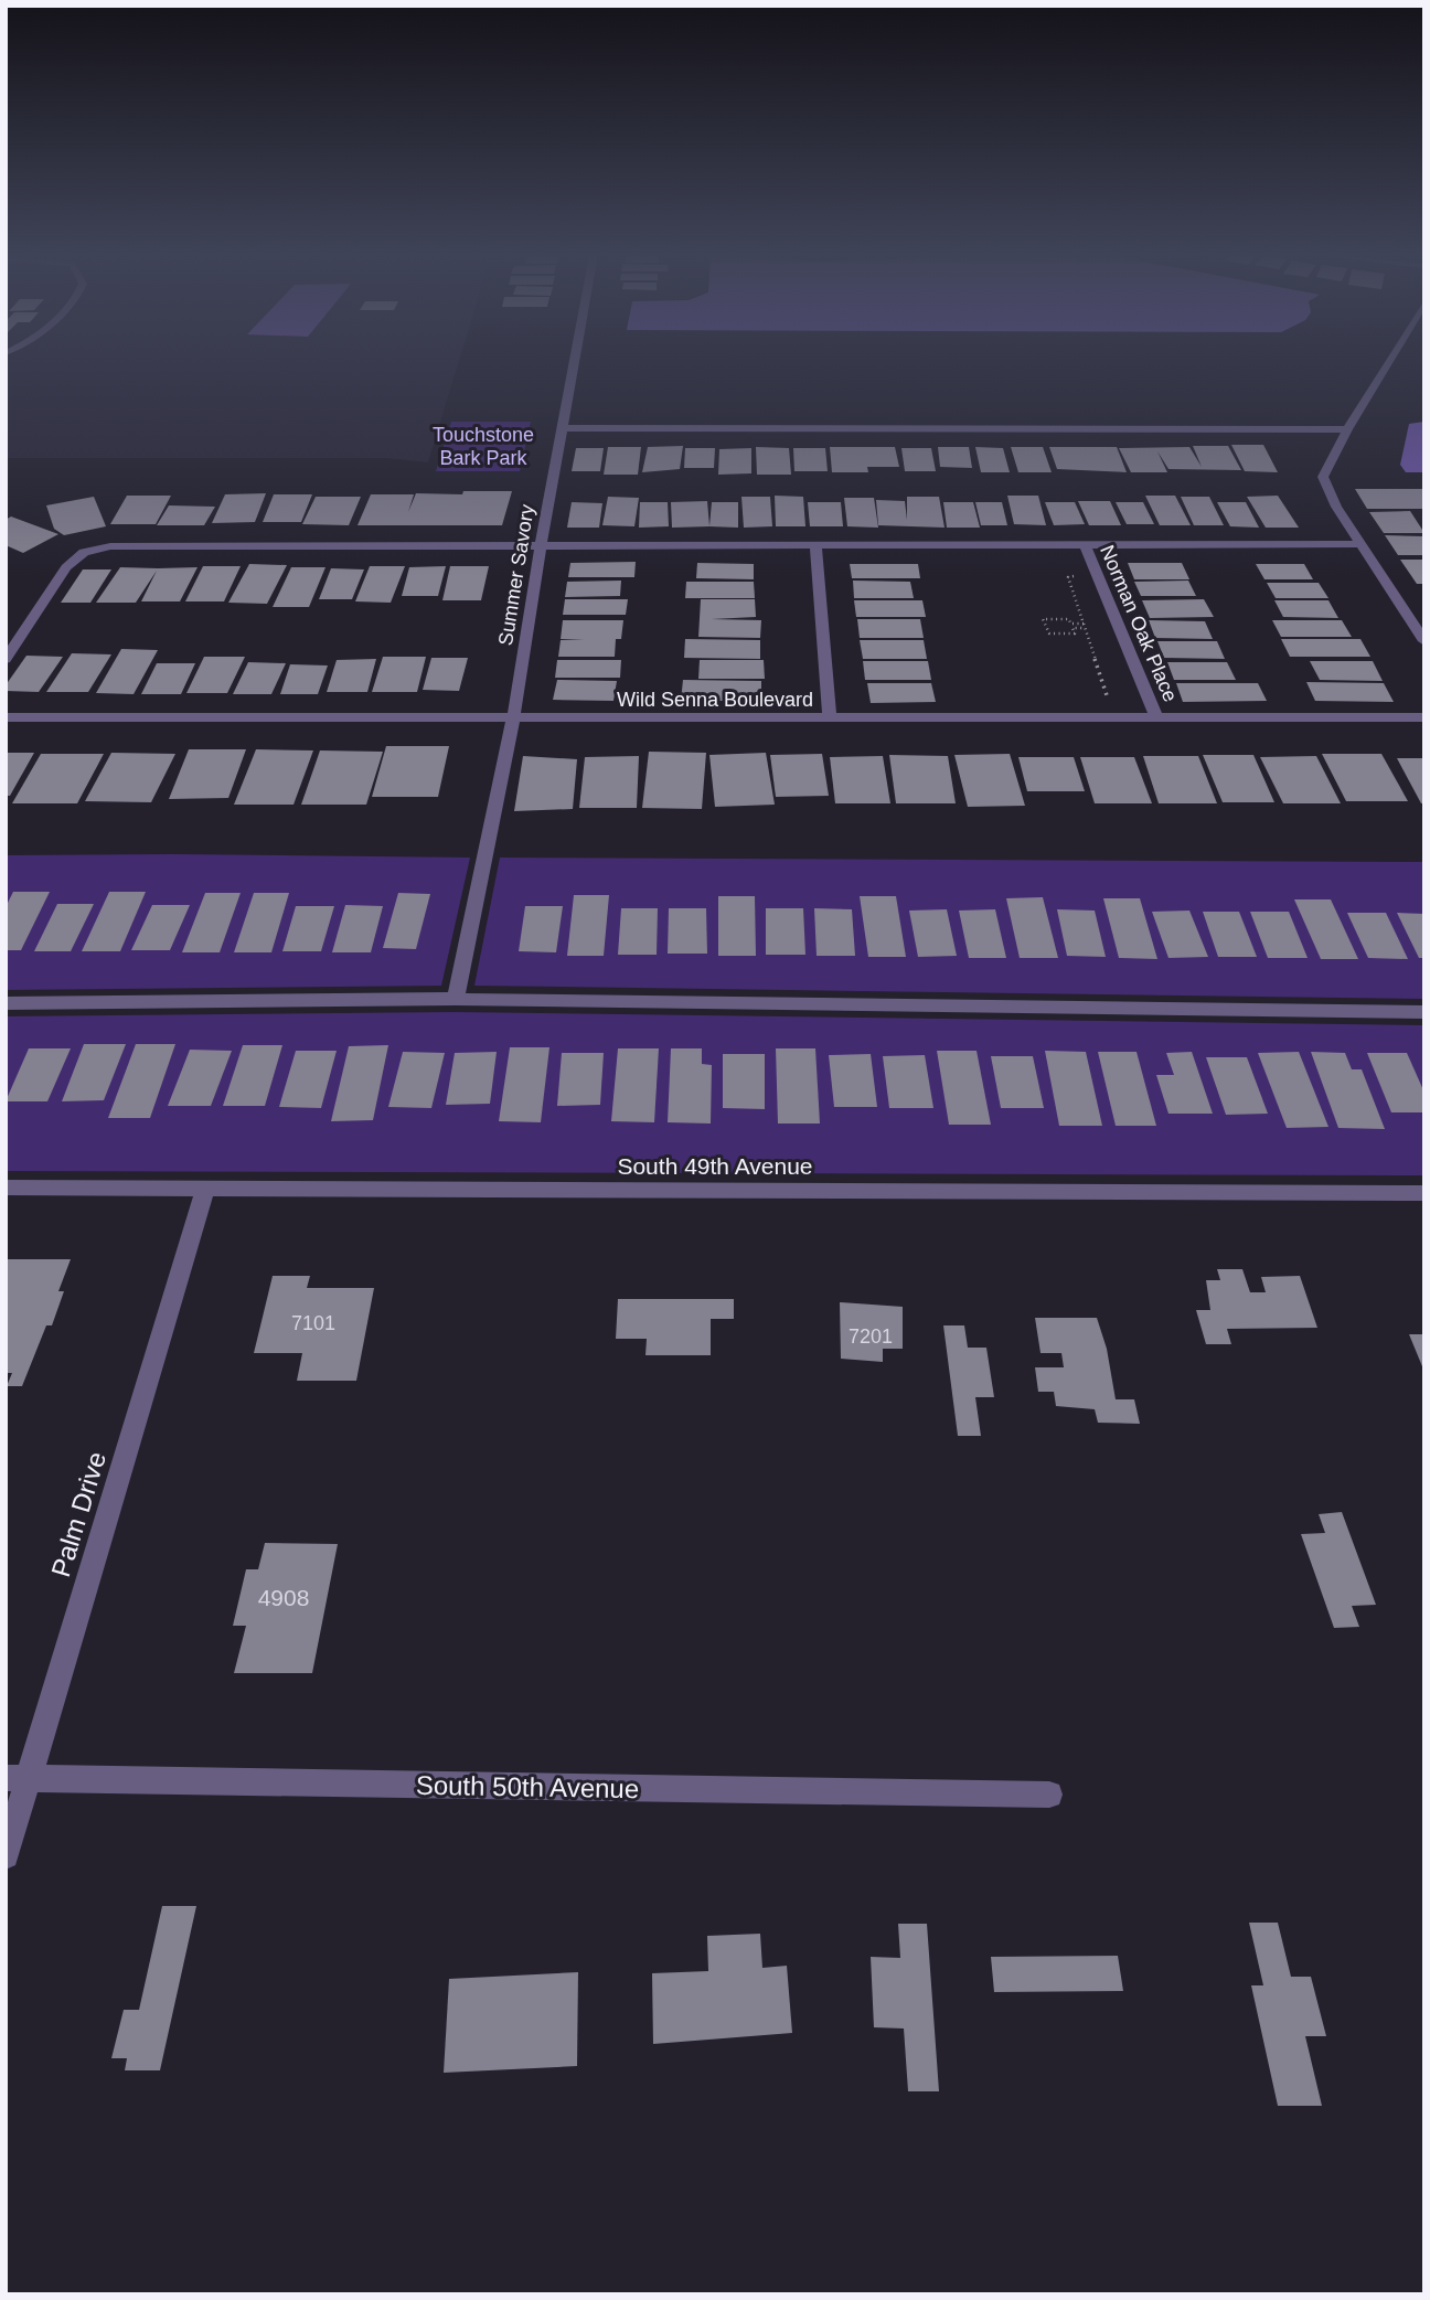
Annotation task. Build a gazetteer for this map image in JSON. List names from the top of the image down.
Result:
{
  "streets": {
    "street": [
      "Summer Savory",
      "Norman Oak Place",
      "Wild Senna Boulevard",
      "South 49th Avenue",
      "Palm Drive",
      "South 50th Avenue"
    ]
  },
  "crossings": [
    ["Summer Savory", "Wild Senna Boulevard"],
    ["Norman Oak Place", "Wild Senna Boulevard"],
    ["South 49th Avenue", "Palm Drive"],
    ["Palm Drive", "South 50th Avenue"]
  ],
  "parks": ["Touchstone Bark Park"],
  "house_numbers": ["7101", "7201", "4908"]
}
